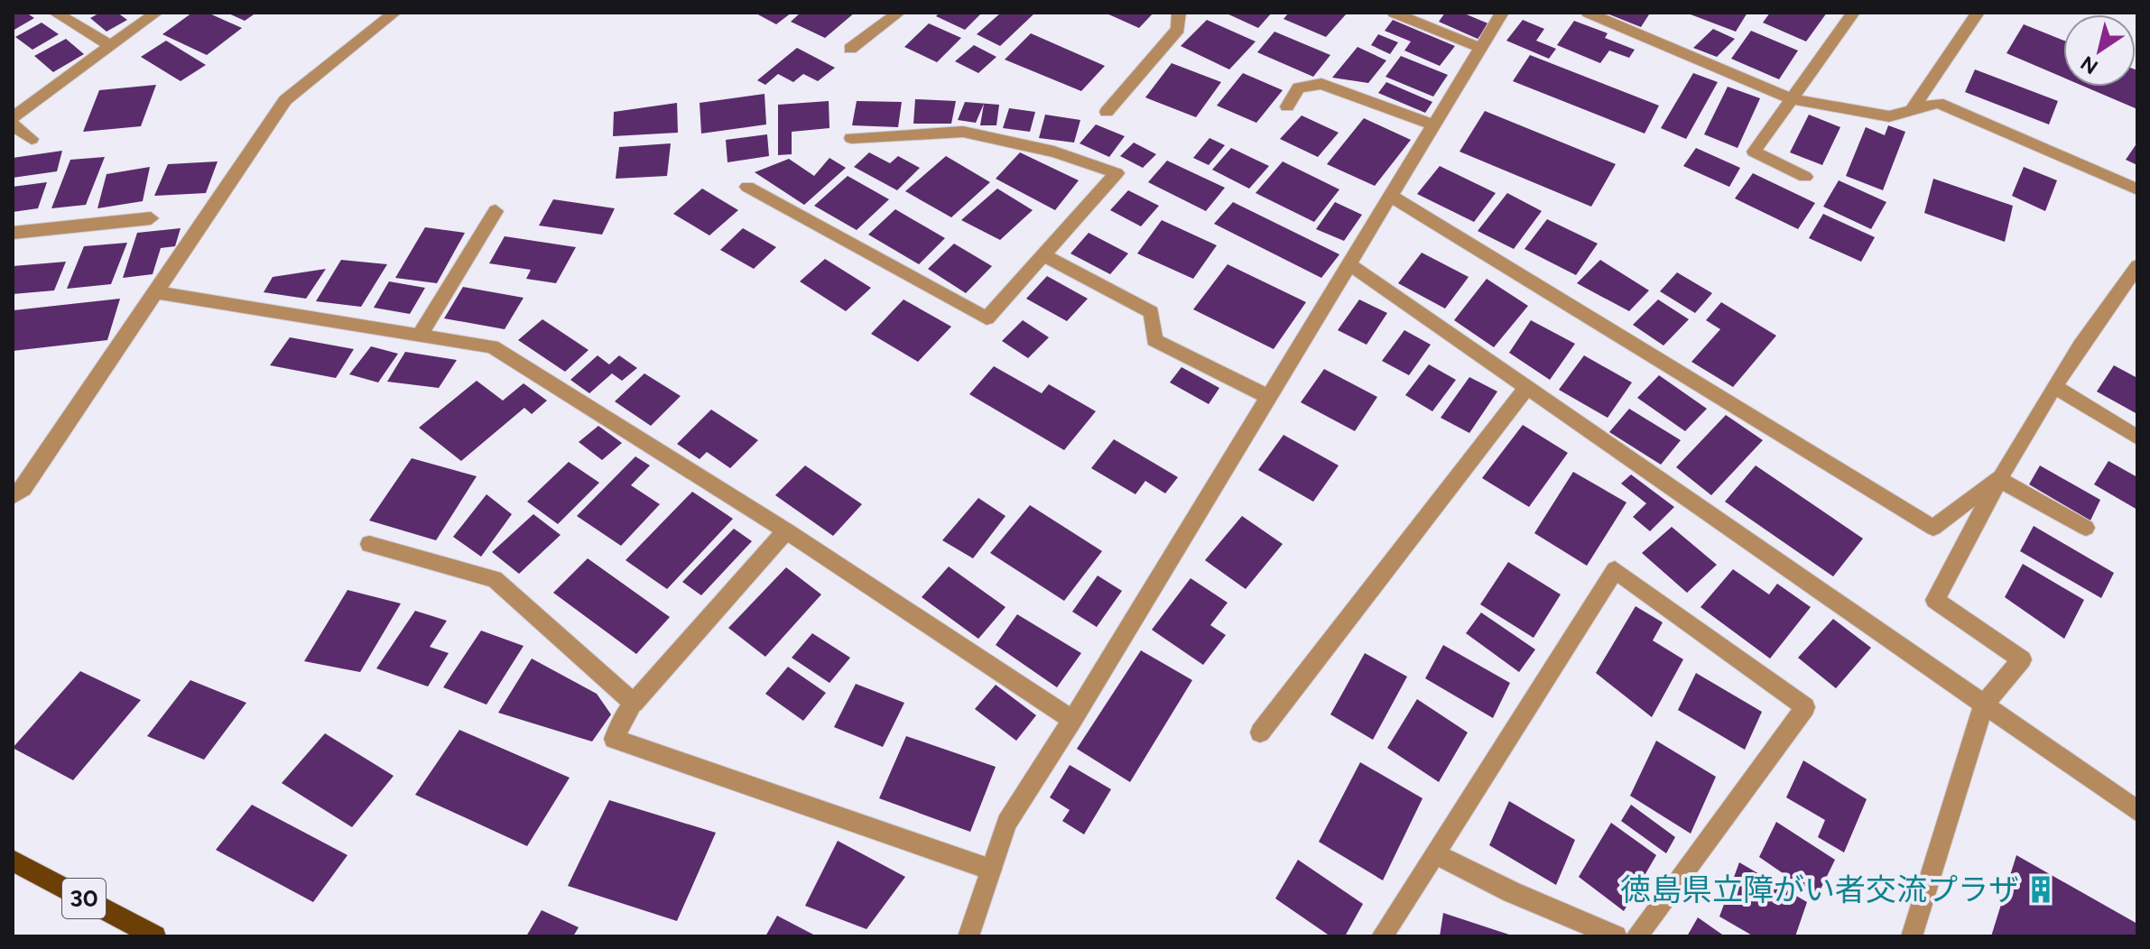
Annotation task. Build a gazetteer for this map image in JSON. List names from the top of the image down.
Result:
{
  "streets": {
    "main road": ["30"]
  },
  "places": {
    "building": ["徳島県立障がい者交流プラザ"]
  },
  "north": "bottom left"
}
